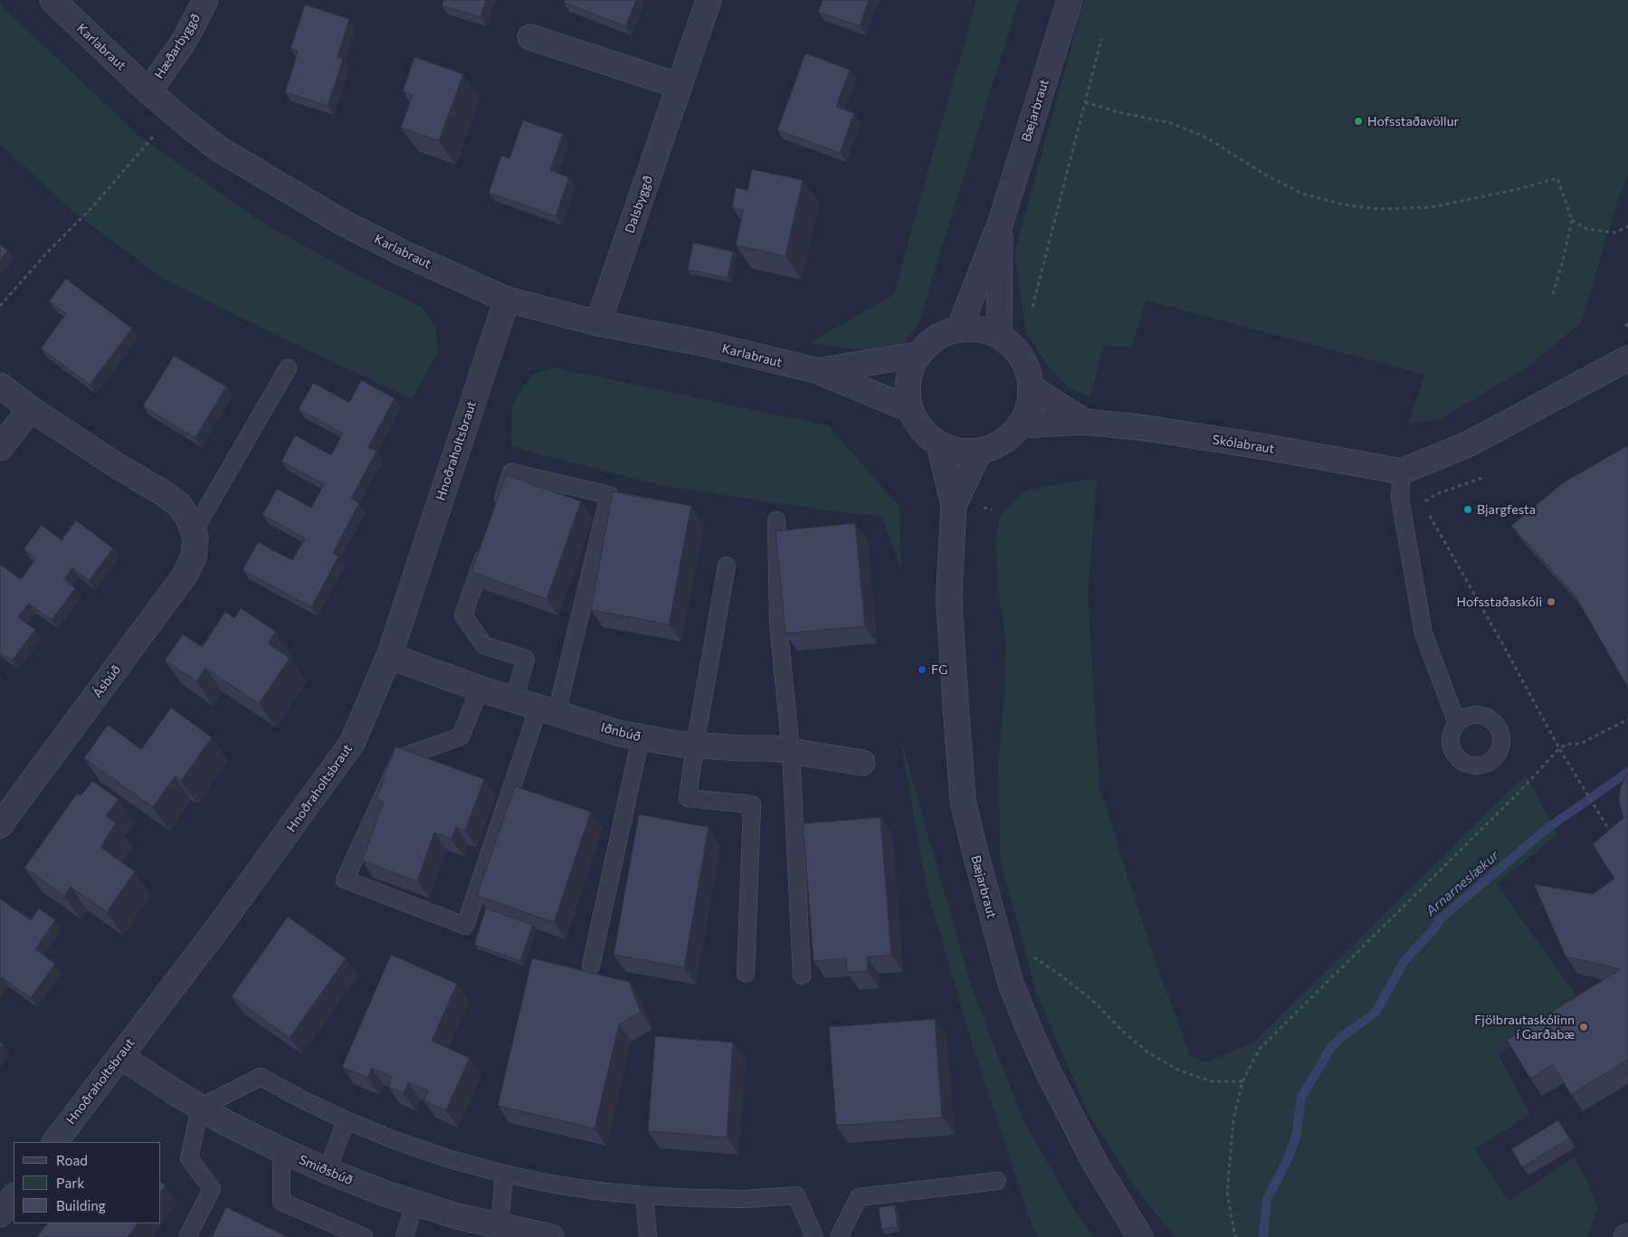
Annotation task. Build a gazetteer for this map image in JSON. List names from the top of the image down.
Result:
{
  "streets": {
    "street": [
      "Hæðarbyggð",
      "Karlabraut",
      "Bæjarbraut",
      "Dalsbyggð",
      "Skólabraut",
      "Hnoðraholtsbraut",
      "Ásbúð",
      "Iðnbúð",
      "Smiðsbúð"
    ]
  },
  "crossings": [
    ["Hæðarbyggð", "Karlabraut"],
    ["Karlabraut", "Bæjarbraut"],
    ["Karlabraut", "Dalsbyggð"],
    ["Karlabraut", "Skólabraut"],
    ["Karlabraut", "Hnoðraholtsbraut"],
    ["Bæjarbraut", "Skólabraut"],
    ["Hnoðraholtsbraut", "Iðnbúð"],
    ["Hnoðraholtsbraut", "Smiðsbúð"]
  ],
  "water": ["Arnarneslækur"],
  "places": [
    "Hofsstaðavöllur",
    "Bjargfesta",
    "Hofsstaðaskóli",
    "FG",
    "Fjölbrautaskólinn í Garðabæ"
  ],
  "legend": ["Road", "Park", "Building"]
}
